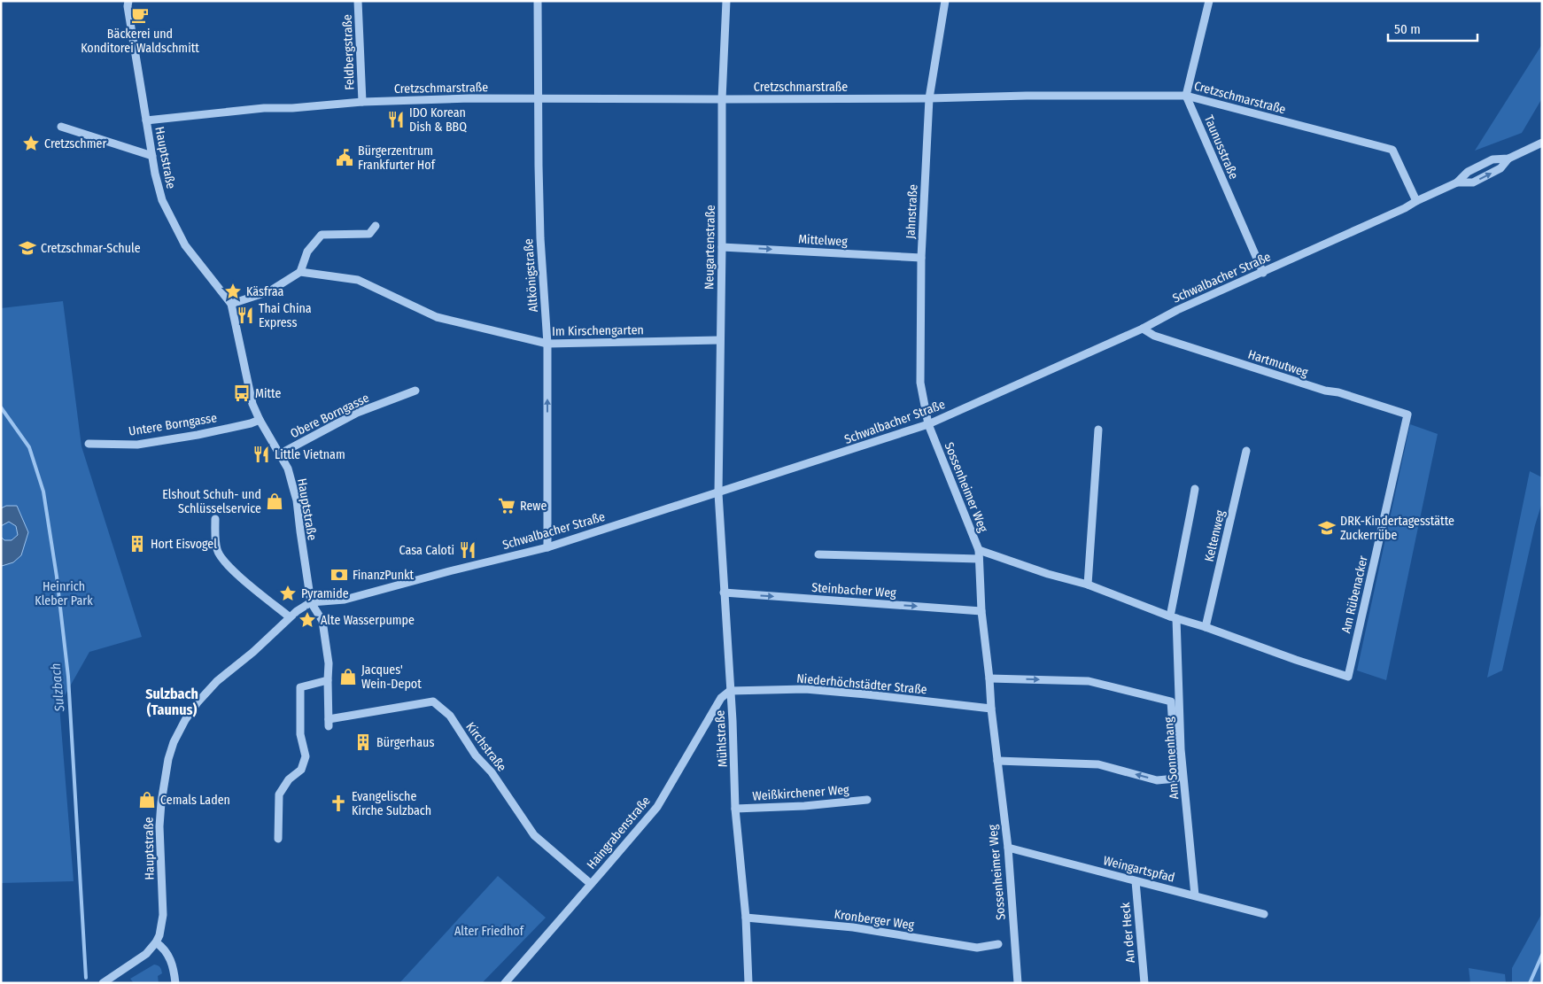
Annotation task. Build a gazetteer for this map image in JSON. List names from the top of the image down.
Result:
{
  "streets": {
    "street": [
      "Feldbergstraße",
      "Cretzschmarstraße",
      "Taunusstraße",
      "Hauptstraße",
      "Jahnstraße",
      "Mittelweg",
      "Neugartenstraße",
      "Altkönigstraße",
      "Schwalbacher Straße",
      "Im Kirschengarten",
      "Hartmutweg",
      "Obere Borngasse",
      "Untere Borngasse",
      "Sossenheimer Weg",
      "Keltenweg",
      "Steinbacher Weg",
      "Am Rübenacker",
      "Niederhöchstädter Straße",
      "Mühlstraße",
      "Kirchstraße",
      "Am Sonnenhang",
      "Weißkirchener Weg",
      "Haingrabenstraße",
      "Weingartspfad",
      "Kronberger Weg",
      "An der Heck"
    ]
  },
  "crossings": [
    ["Feldbergstraße", "Cretzschmarstraße"],
    ["Cretzschmarstraße", "Taunusstraße"],
    ["Cretzschmarstraße", "Hauptstraße"],
    ["Cretzschmarstraße", "Jahnstraße"],
    ["Cretzschmarstraße", "Neugartenstraße"],
    ["Cretzschmarstraße", "Altkönigstraße"],
    ["Cretzschmarstraße", "Schwalbacher Straße"],
    ["Taunusstraße", "Schwalbacher Straße"],
    ["Hauptstraße", "Schwalbacher Straße"],
    ["Hauptstraße", "Obere Borngasse"],
    ["Hauptstraße", "Untere Borngasse"],
    ["Jahnstraße", "Mittelweg"],
    ["Jahnstraße", "Schwalbacher Straße"],
    ["Jahnstraße", "Sossenheimer Weg"],
    ["Mittelweg", "Neugartenstraße"],
    ["Neugartenstraße", "Schwalbacher Straße"],
    ["Neugartenstraße", "Im Kirschengarten"],
    ["Neugartenstraße", "Mühlstraße"],
    ["Altkönigstraße", "Schwalbacher Straße"],
    ["Altkönigstraße", "Im Kirschengarten"],
    ["Schwalbacher Straße", "Hartmutweg"],
    ["Schwalbacher Straße", "Sossenheimer Weg"],
    ["Schwalbacher Straße", "Mühlstraße"],
    ["Hartmutweg", "Am Rübenacker"],
    ["Sossenheimer Weg", "Steinbacher Weg"],
    ["Sossenheimer Weg", "Niederhöchstädter Straße"],
    ["Sossenheimer Weg", "Weingartspfad"],
    ["Keltenweg", "Am Rübenacker"],
    ["Steinbacher Weg", "Mühlstraße"],
    ["Niederhöchstädter Straße", "Mühlstraße"],
    ["Niederhöchstädter Straße", "Haingrabenstraße"],
    ["Mühlstraße", "Weißkirchener Weg"],
    ["Mühlstraße", "Haingrabenstraße"],
    ["Mühlstraße", "Kronberger Weg"],
    ["Kirchstraße", "Haingrabenstraße"],
    ["Am Sonnenhang", "Weingartspfad"],
    ["Weingartspfad", "An der Heck"]
  ],
  "one_way": ["Mittelweg", "Altkönigstraße"],
  "districts": ["Sulzbach (Taunus)"],
  "water": ["Sulzbach"],
  "parks": ["Heinrich Kleber Park", "Alter Friedhof"],
  "places": {
    "cafe": ["Bäckerei und Konditorei Waldschmitt"],
    "restaurant": [
      "IDO Korean Dish & BBQ",
      "Thai China Express",
      "Little Vietnam",
      "Casa Caloti"
    ],
    "place": [
      "Cretzschmer",
      "Käsfraa",
      "Pyramide",
      "Alte Wasserpumpe"
    ],
    "public building": ["Bürgerzentrum Frankfurter Hof"],
    "school or university": ["Cretzschmar-Schule", "DRK-Kindertagesstätte Zuckerrübe"],
    "bus stop": ["Mitte"],
    "shop": ["Elshout Schuh- und Schlüsselservice", "Jacques' Wein-Depot", "Cemals Laden"],
    "supermarket": ["Rewe"],
    "building": ["Hort Eisvogel", "Bürgerhaus"],
    "bank": ["FinanzPunkt"],
    "church": ["Evangelische Kirche Sulzbach"]
  },
  "scale_bar": "50 m"
}
